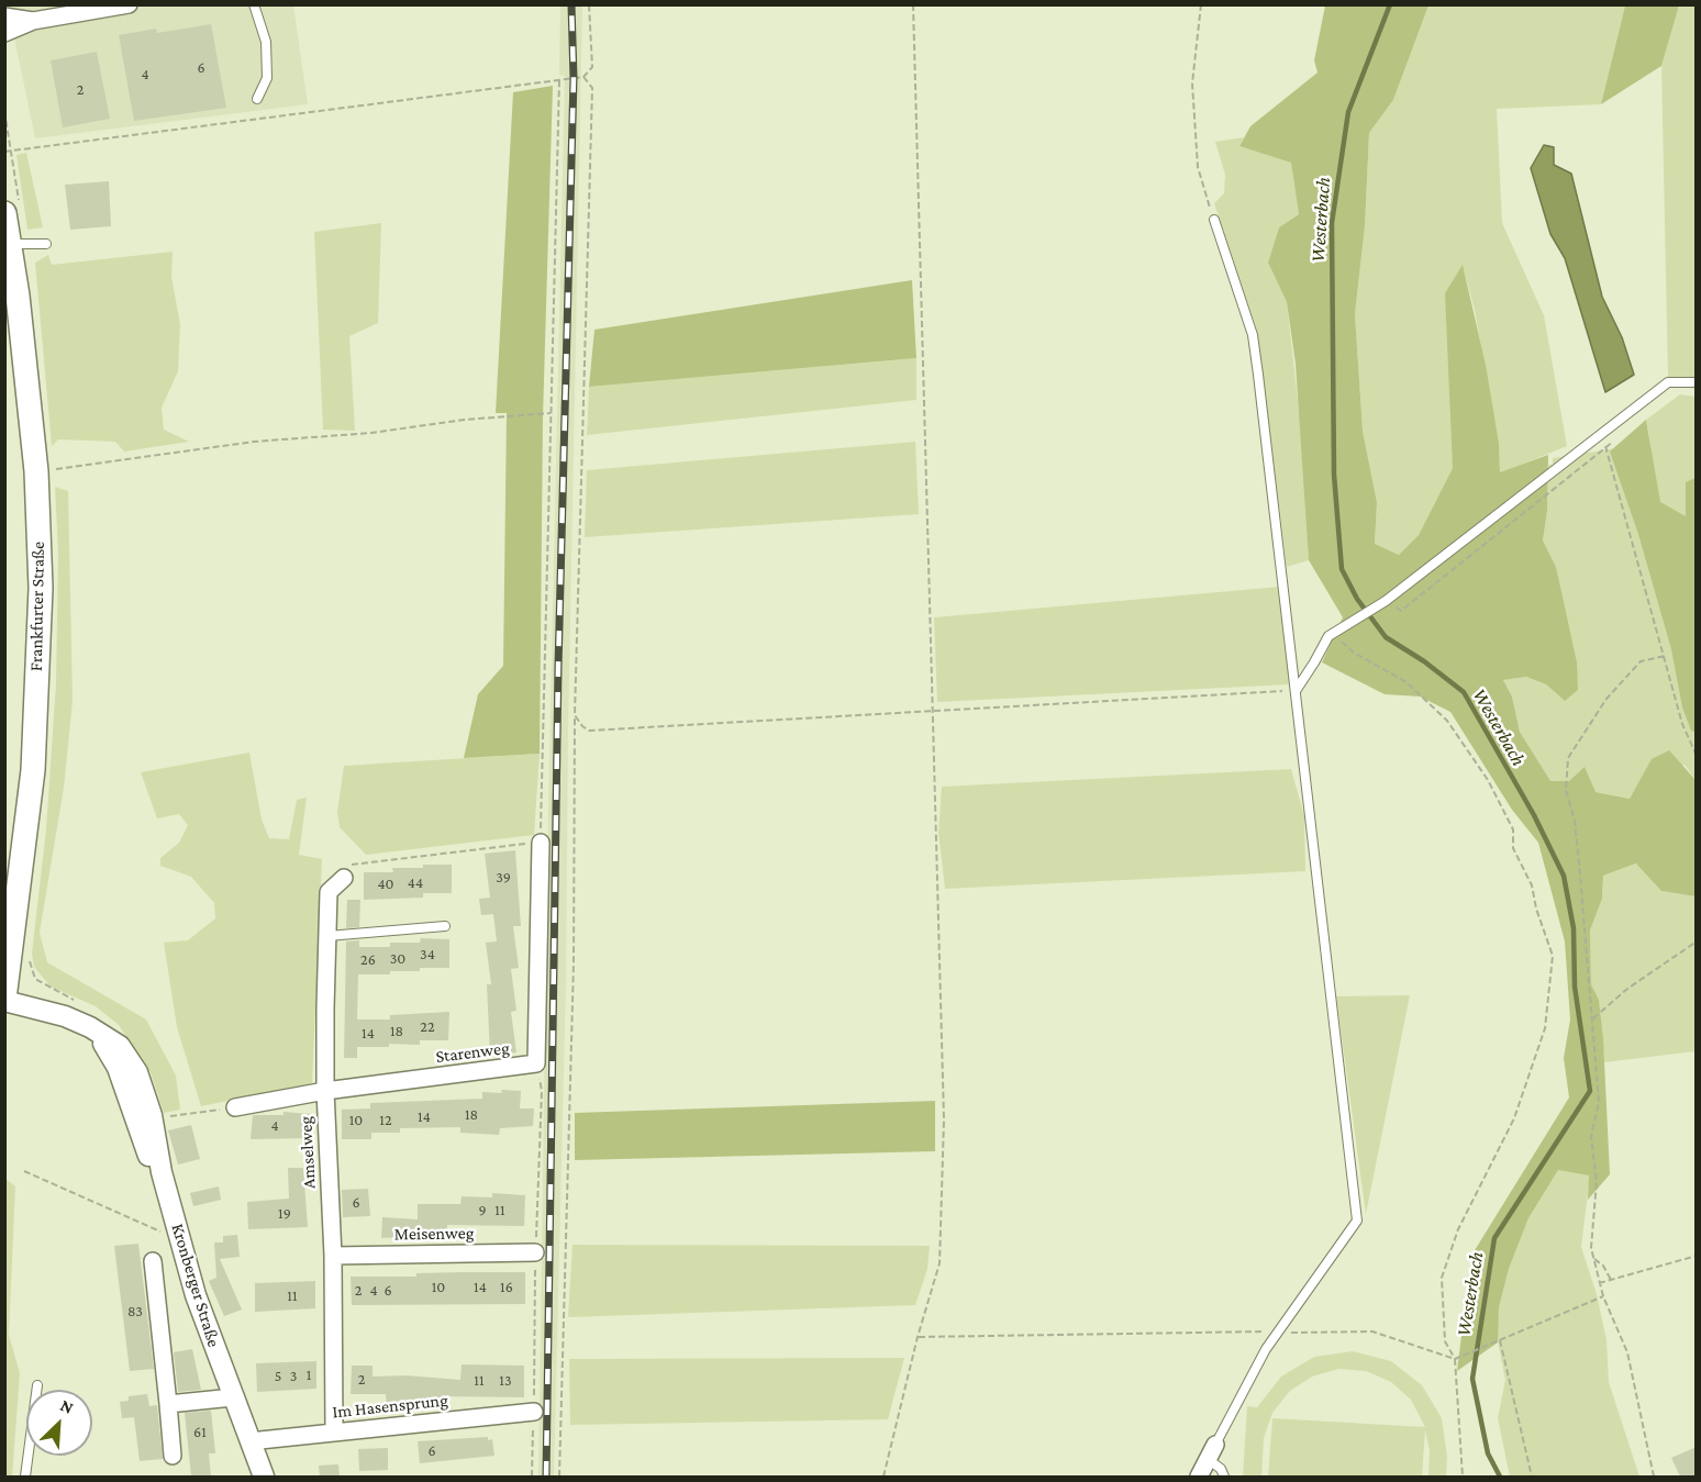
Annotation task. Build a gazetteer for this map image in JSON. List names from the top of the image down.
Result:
{
  "streets": {
    "main road": ["Frankfurter Straße"],
    "street": [
      "Starenweg",
      "Amselweg",
      "Meisenweg",
      "Kronberger Straße",
      "Im Hasensprung"
    ]
  },
  "crossings": [
    ["Frankfurter Straße", "Kronberger Straße"],
    ["Starenweg", "Amselweg"],
    ["Amselweg", "Meisenweg"],
    ["Amselweg", "Im Hasensprung"],
    ["Kronberger Straße", "Im Hasensprung"]
  ],
  "water": ["Westerbach"],
  "house_numbers": [
    "6",
    "4",
    "2",
    "39",
    "44",
    "40",
    "34",
    "30",
    "26",
    "22",
    "18",
    "14",
    "18",
    "14",
    "10",
    "12",
    "4",
    "6",
    "9",
    "11",
    "19",
    "10",
    "14",
    "16",
    "2",
    "4",
    "6",
    "11",
    "83",
    "1",
    "5",
    "3",
    "2",
    "11",
    "13",
    "61",
    "6"
  ],
  "north": "top right"
}
